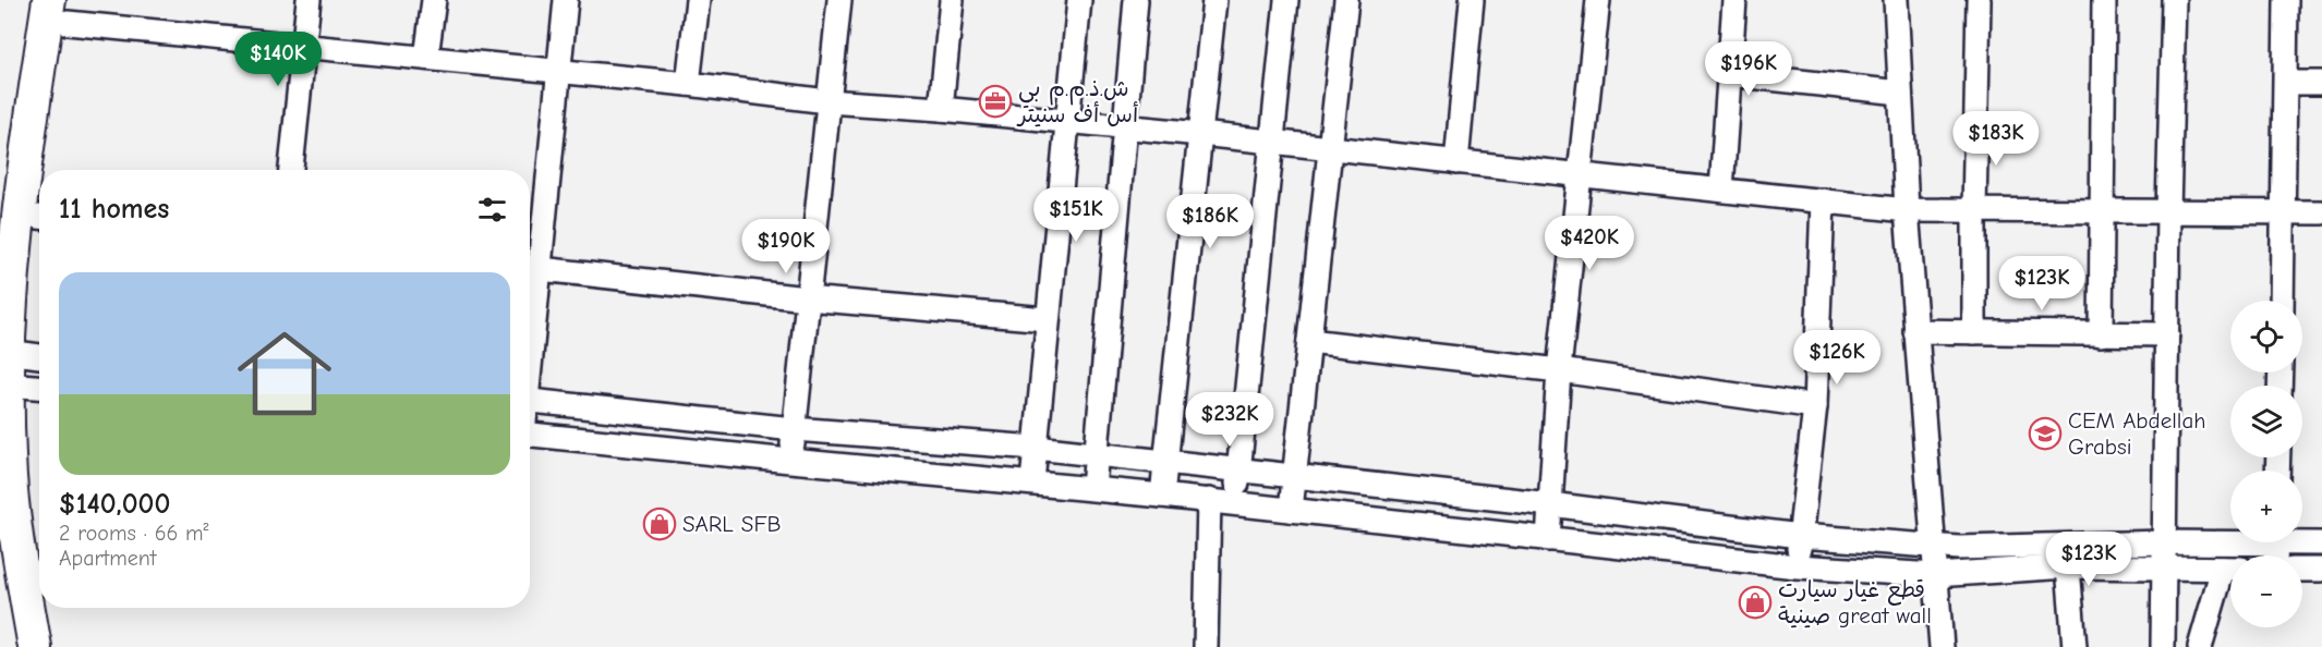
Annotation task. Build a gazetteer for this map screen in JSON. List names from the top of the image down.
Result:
{
  "places": {
    "office": ["ش.ذ.م.م بي أس أف سنيتر"],
    "school or university": ["CEM Abdellah Grabsi"],
    "shop": ["SARL SFB", "قطع غيار سيارت صينية great wall"]
  },
  "page": {
    "price": [
      "$140K",
      "$196K",
      "$183K",
      "$151K",
      "$186K",
      "$420K",
      "$190K",
      "$123K",
      "$126K",
      "$232K",
      "$123K"
    ],
    "heading": "11 homes",
    "list": [
      {
        "name": "$140,000",
        "note": "2 rooms · 66 m² · Apartment"
      }
    ],
    "map_buttons": ["+", "−"]
  }
}
